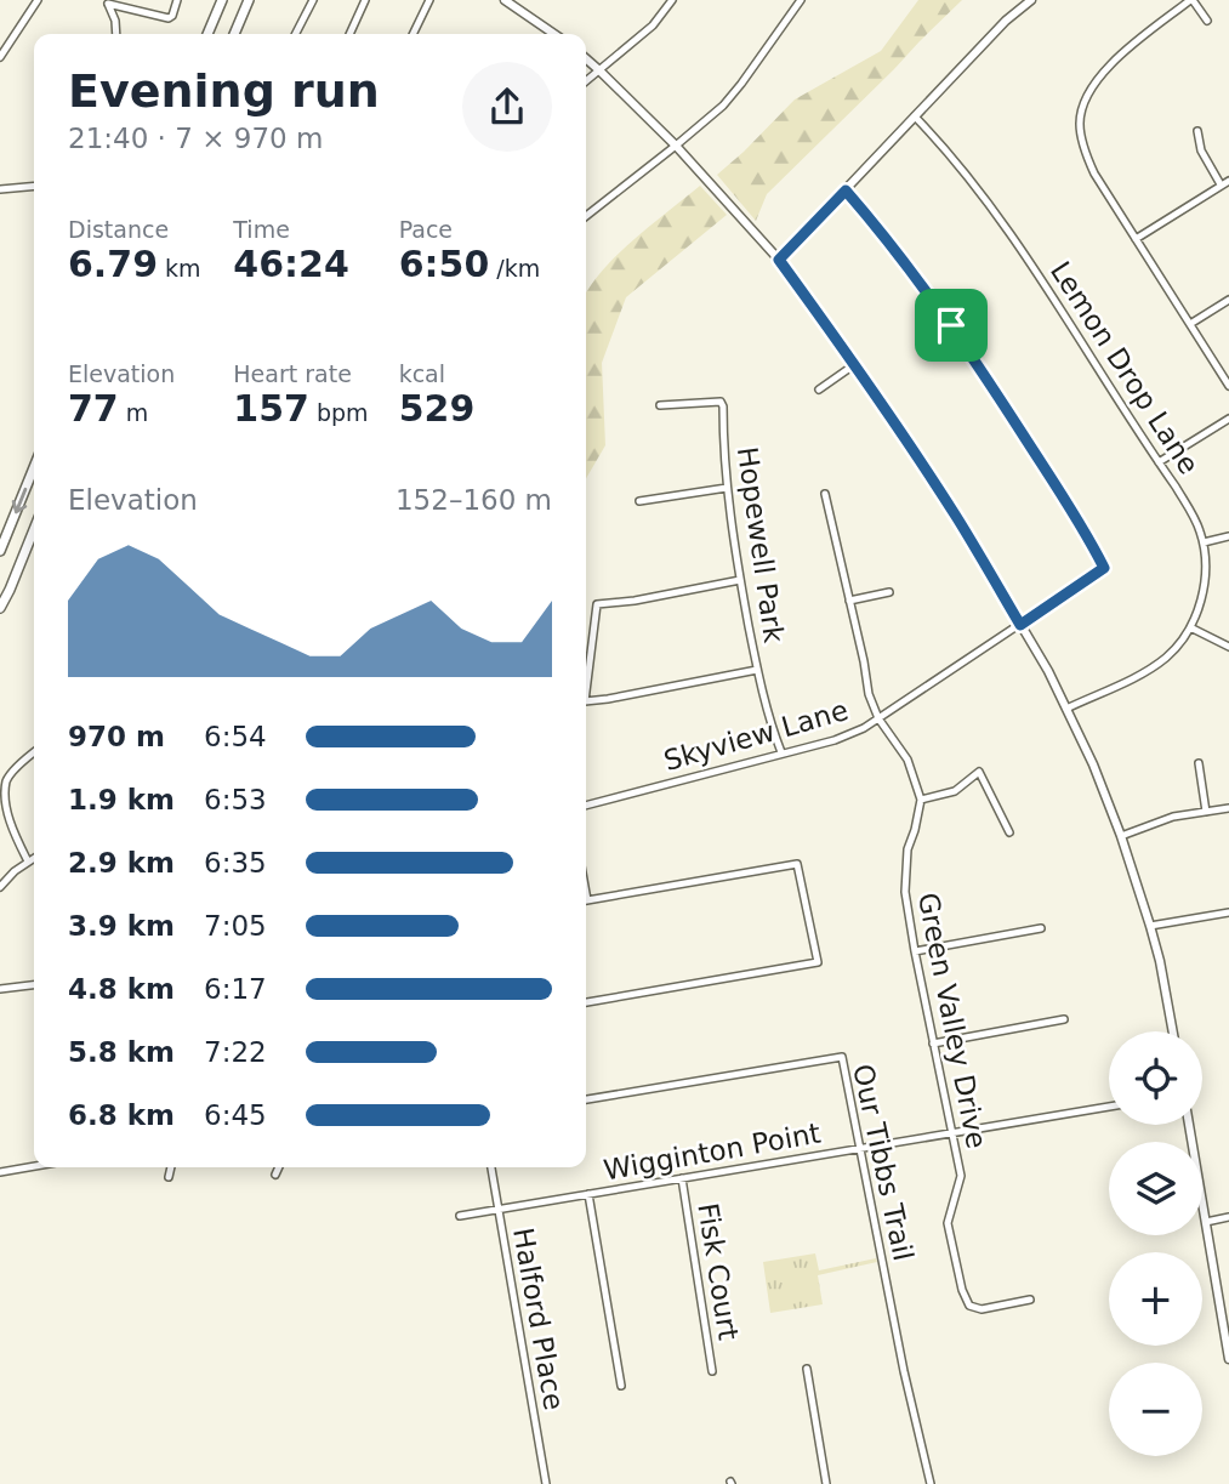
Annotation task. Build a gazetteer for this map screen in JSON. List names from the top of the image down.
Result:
{
  "streets": {
    "street": [
      "Lemon Drop Lane",
      "Hopewell Park",
      "Skyview Lane",
      "Green Valley Drive",
      "Wigginton Point",
      "Our Tibbs Trail",
      "Fisk Court",
      "Halford Place"
    ]
  },
  "crossings": [
    ["Hopewell Park", "Skyview Lane"],
    ["Green Valley Drive", "Wigginton Point"],
    ["Wigginton Point", "Our Tibbs Trail"],
    ["Wigginton Point", "Fisk Court"],
    ["Wigginton Point", "Halford Place"]
  ],
  "page": {
    "heading": ["Evening run", "21:40 · 7 × 970 m"],
    "stats": [
      ["Distance", "6.79 km"],
      ["Time", "46:24"],
      ["Pace", "6:50 /km"],
      ["Elevation", "77 m"],
      ["Heart rate", "157 bpm"],
      ["kcal", "529"]
    ],
    "chart": ["Elevation", "152–160 m"],
    "list": [
      {
        "name": "970 m",
        "note": "6:54"
      },
      {
        "name": "1.9 km",
        "note": "6:53"
      },
      {
        "name": "2.9 km",
        "note": "6:35"
      },
      {
        "name": "3.9 km",
        "note": "7:05"
      },
      {
        "name": "4.8 km",
        "note": "6:17"
      },
      {
        "name": "5.8 km",
        "note": "7:22"
      },
      {
        "name": "6.8 km",
        "note": "6:45"
      }
    ],
    "map_buttons": ["+", "−"]
  }
}
